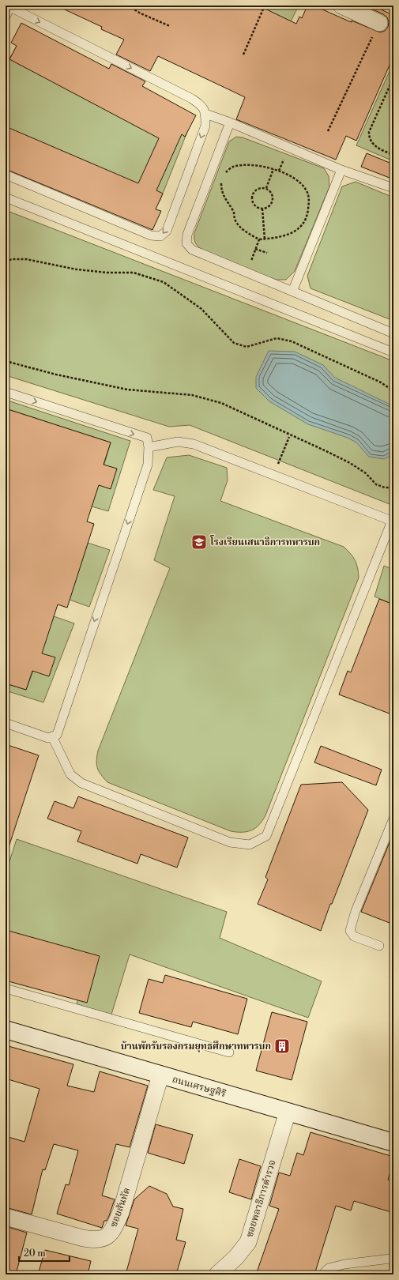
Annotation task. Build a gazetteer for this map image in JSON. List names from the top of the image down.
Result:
{
  "streets": {
    "street": ["ถนนเศรษฐศิริ", "ซอยพลาธิการตำรวจ", "ซอยสันทัด"]
  },
  "crossings": [
    ["ถนนเศรษฐศิริ", "ซอยพลาธิการตำรวจ"],
    ["ถนนเศรษฐศิริ", "ซอยสันทัด"]
  ],
  "places": {
    "school or university": ["โรงเรียนเสนาธิการทหารบก"],
    "building": ["บ้านพักรับรองกรมยุทธศึกษาทหารบก"]
  },
  "scale_bar": "20 m"
}
